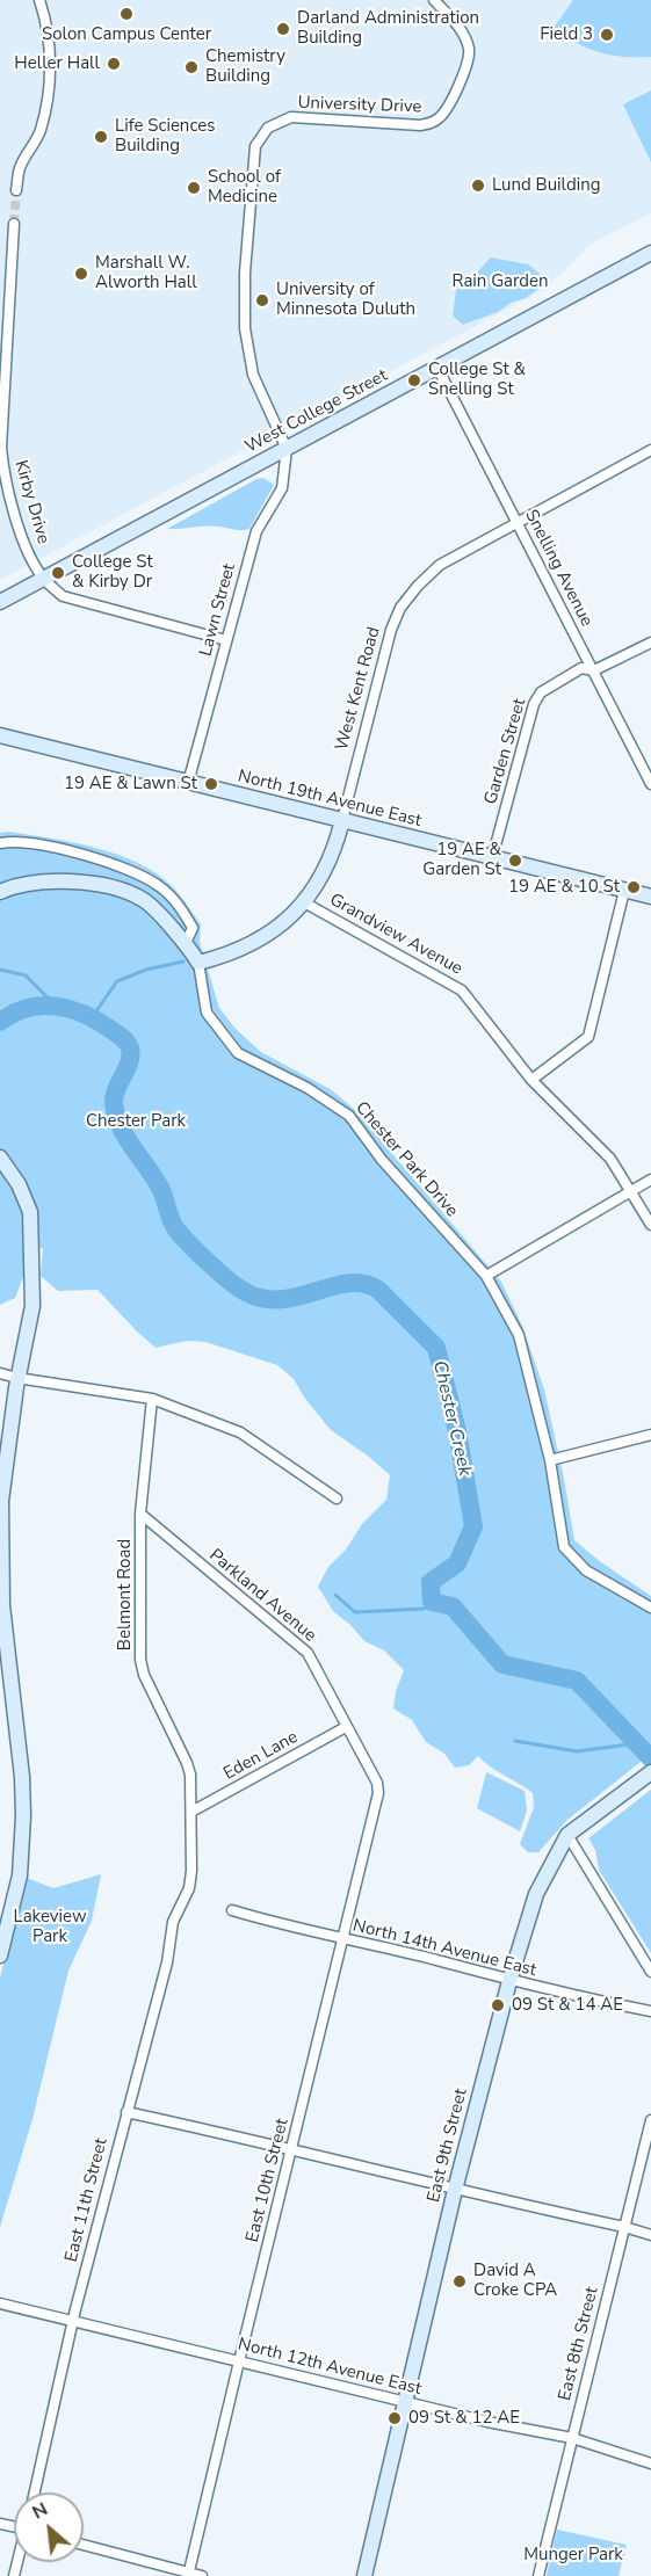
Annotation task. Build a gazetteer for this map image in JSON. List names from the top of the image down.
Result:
{
  "streets": {
    "street": [
      "University Drive",
      "West College Street",
      "Kirby Drive",
      "Snelling Avenue",
      "Lawn Street",
      "West Kent Road",
      "Garden Street",
      "North 19th Avenue East",
      "Grandview Avenue",
      "Chester Park Drive",
      "Belmont Road",
      "Parkland Avenue",
      "Eden Lane",
      "North 14th Avenue East",
      "East 9th Street",
      "East 10th Street",
      "East 11th Street",
      "East 8th Street",
      "North 12th Avenue East"
    ]
  },
  "crossings": [
    ["University Drive", "West College Street"],
    ["University Drive", "Lawn Street"],
    ["West College Street", "Kirby Drive"],
    ["West College Street", "Snelling Avenue"],
    ["West College Street", "Lawn Street"],
    ["Snelling Avenue", "West Kent Road"],
    ["Snelling Avenue", "Garden Street"],
    ["Lawn Street", "North 19th Avenue East"],
    ["West Kent Road", "North 19th Avenue East"],
    ["West Kent Road", "Grandview Avenue"],
    ["West Kent Road", "Chester Park Drive"],
    ["Garden Street", "North 19th Avenue East"],
    ["Belmont Road", "Parkland Avenue"],
    ["Belmont Road", "Eden Lane"],
    ["Belmont Road", "East 11th Street"],
    ["Parkland Avenue", "Eden Lane"],
    ["Parkland Avenue", "East 10th Street"],
    ["North 14th Avenue East", "East 9th Street"],
    ["North 14th Avenue East", "East 10th Street"],
    ["East 9th Street", "North 12th Avenue East"],
    ["East 10th Street", "North 12th Avenue East"],
    ["East 11th Street", "North 12th Avenue East"],
    ["East 8th Street", "North 12th Avenue East"]
  ],
  "water": ["Chester Creek"],
  "parks": [
    "Rain Garden",
    "Chester Park",
    "Lakeview Park",
    "Munger Park"
  ],
  "places": [
    "Solon Campus Center",
    "Darland Administration Building",
    "Field 3",
    "Heller Hall",
    "Chemistry Building",
    "Life Sciences Building",
    "Lund Building",
    "School of Medicine",
    "Marshall W. Alworth Hall",
    "University of Minnesota Duluth",
    "College St & Snelling St",
    "College St & Kirby Dr",
    "19 AE & Lawn St",
    "19 AE & Garden St",
    "19 AE & 10 St",
    "09 St & 14 AE",
    "David A Croke CPA",
    "09 St & 12 AE"
  ],
  "north": "top left"
}
